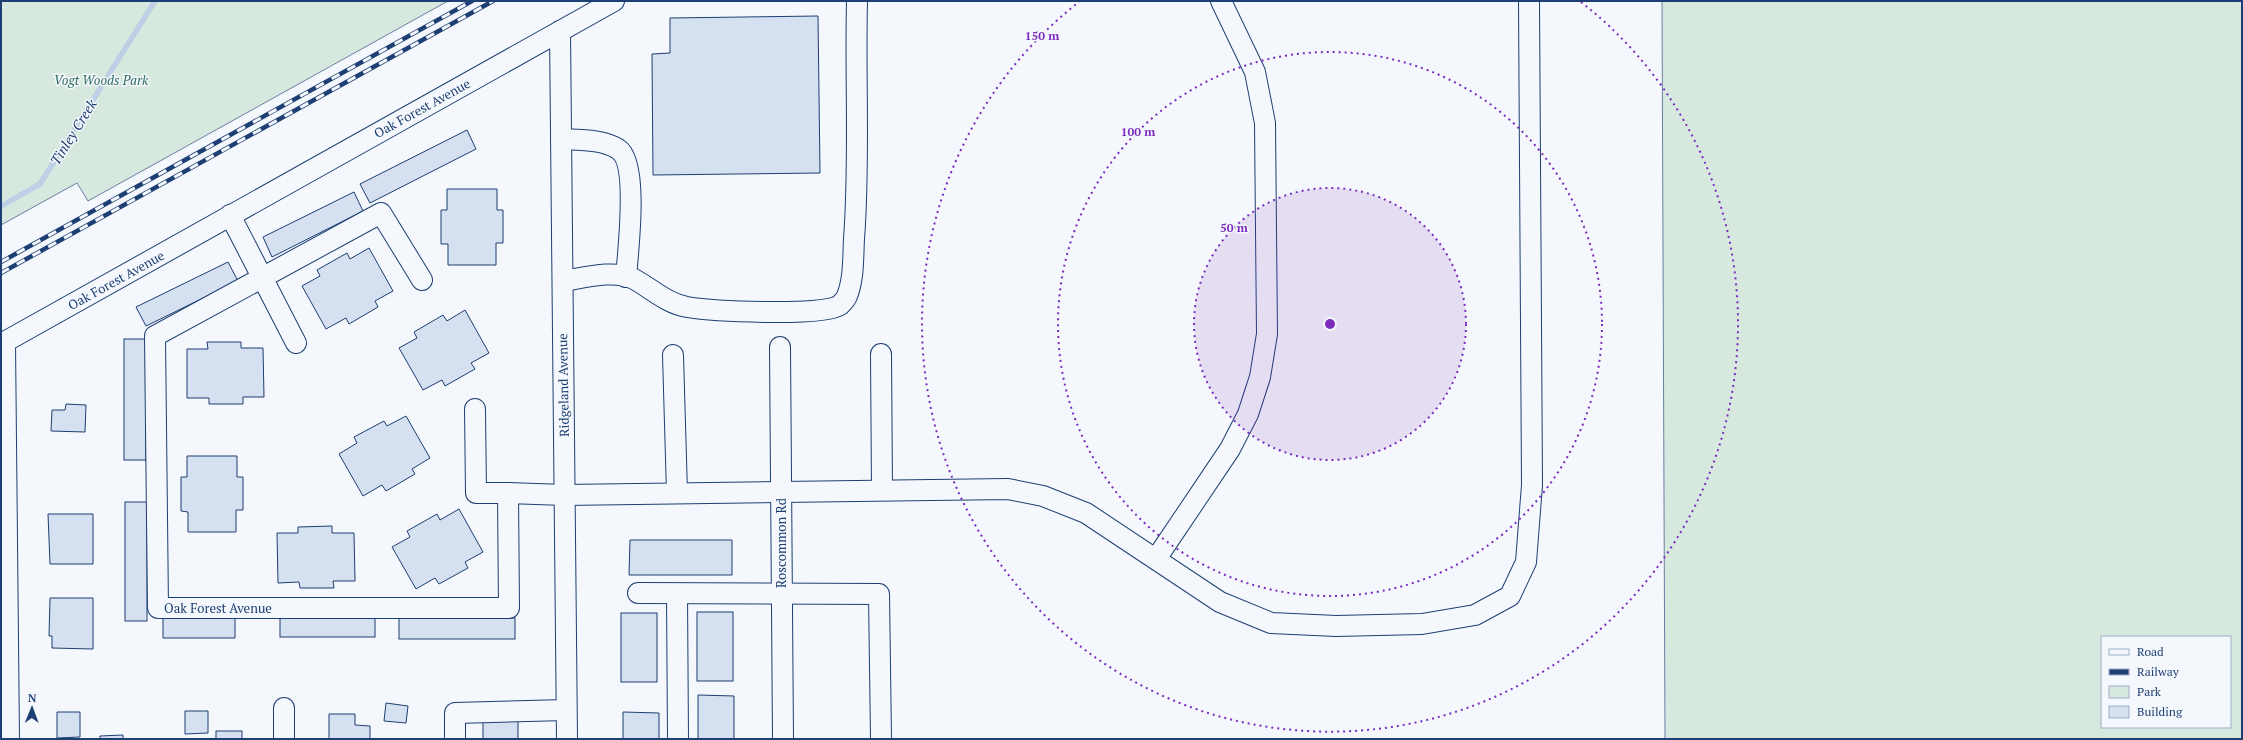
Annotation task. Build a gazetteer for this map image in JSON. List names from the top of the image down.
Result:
{
  "streets": {
    "street": ["Oak Forest Avenue", "Ridgeland Avenue", "Roscommon Rd"]
  },
  "crossings": [
    ["Oak Forest Avenue", "Ridgeland Avenue"]
  ],
  "water": ["Tinley Creek"],
  "parks": ["Vogt Woods Park"],
  "legend": [
    "Road",
    "Railway",
    "Park",
    "Building"
  ],
  "north": "top",
  "rings": ["150 m", "100 m", "50 m"]
}
